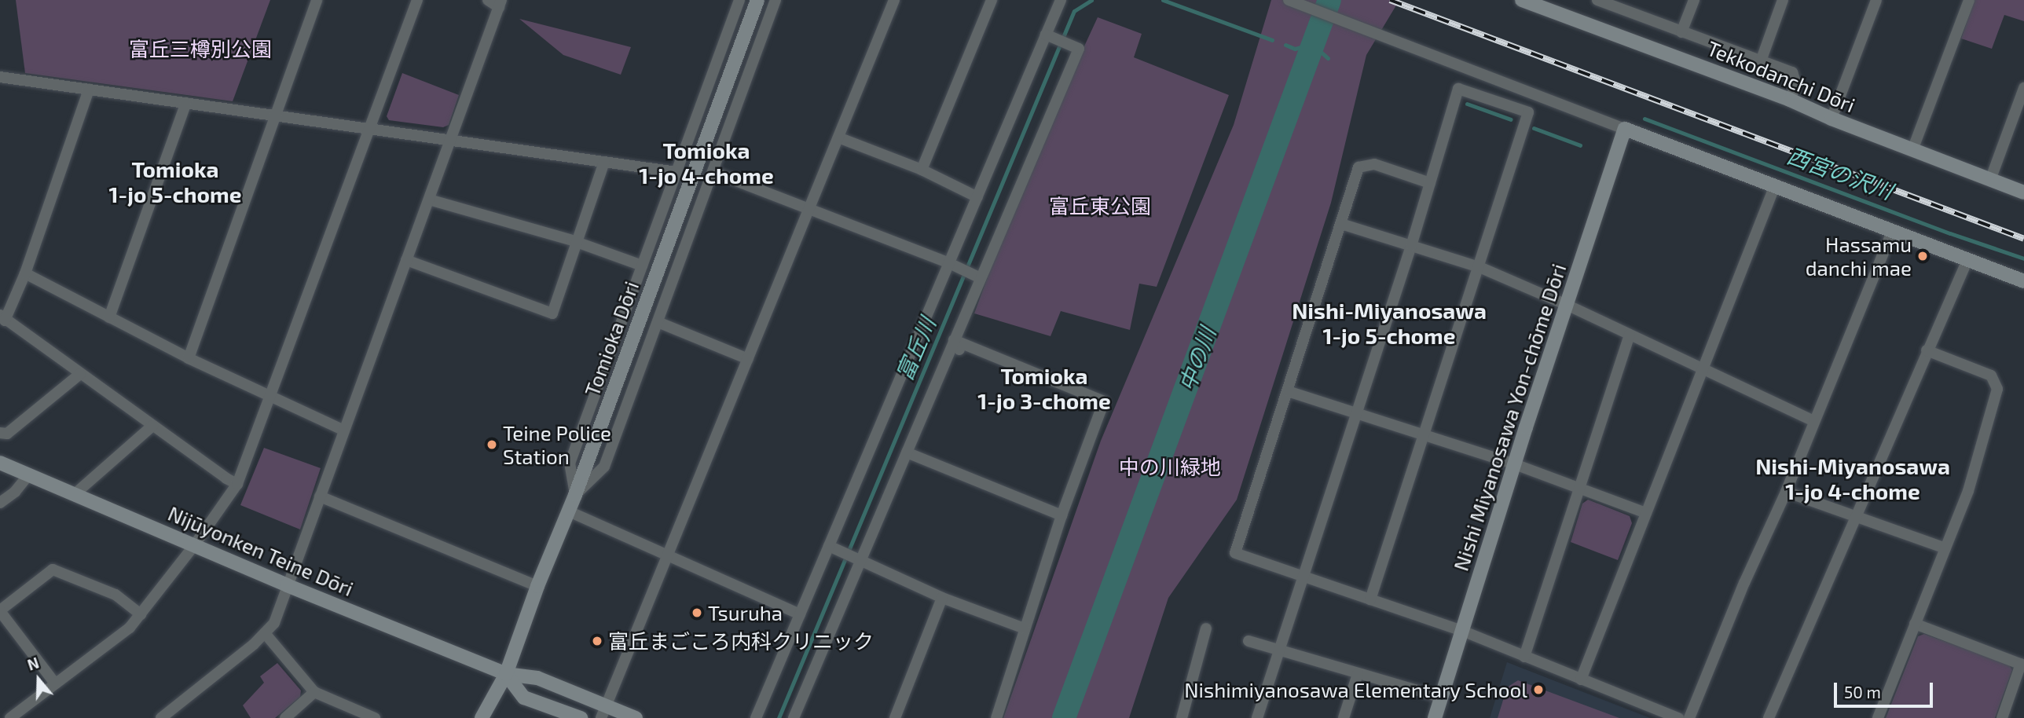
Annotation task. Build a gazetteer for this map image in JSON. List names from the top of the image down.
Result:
{
  "streets": {
    "street": [
      "Tekkodanchi Dōri",
      "Tomioka Dōri",
      "Nishi Miyanosawa Yon-chōme Dōri",
      "Nijūyonken Teine Dōri"
    ]
  },
  "crossings": [
    ["Tomioka Dōri", "Nijūyonken Teine Dōri"]
  ],
  "districts": [
    "Tomioka 1-jo 4-chome",
    "Tomioka 1-jo 5-chome",
    "Nishi-Miyanosawa 1-jo 5-chome",
    "Tomioka 1-jo 3-chome",
    "Nishi-Miyanosawa 1-jo 4-chome"
  ],
  "water": ["西宮の沢川", "富丘川", "中の川"],
  "parks": ["富丘三樽別公園", "富丘東公園", "中の川緑地"],
  "places": [
    "Hassamu danchi mae",
    "Teine Police Station",
    "Tsuruha",
    "富丘まごころ内科クリニック",
    "Nishimiyanosawa Elementary School"
  ],
  "scale_bar": "50 m",
  "north": "top"
}
